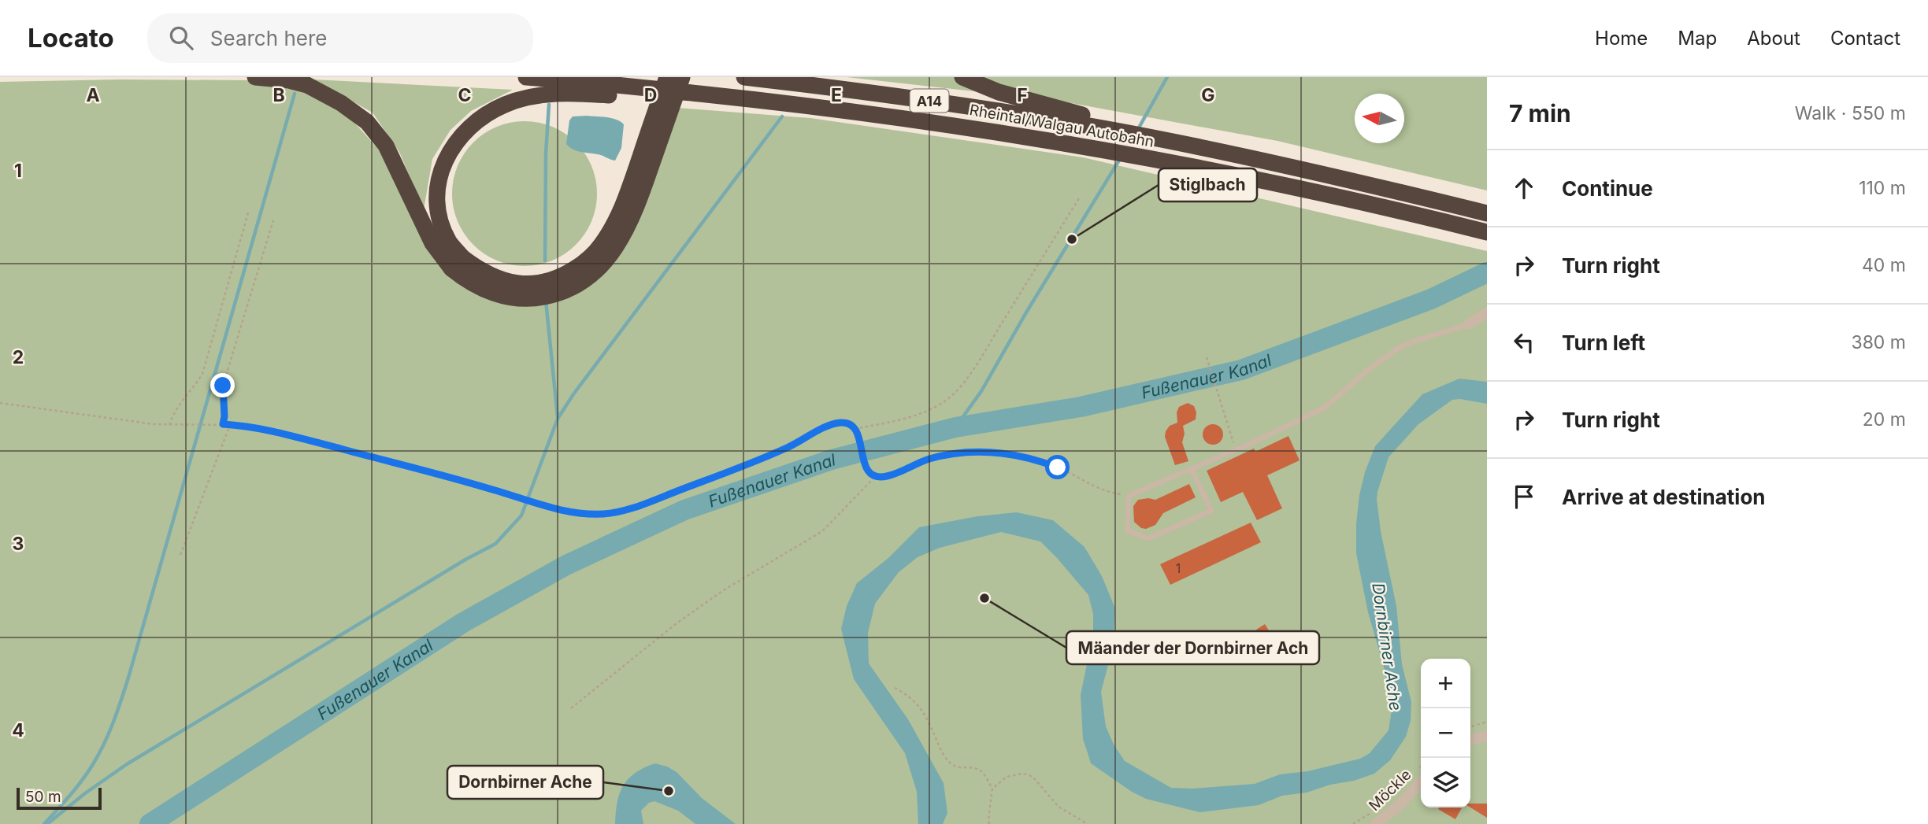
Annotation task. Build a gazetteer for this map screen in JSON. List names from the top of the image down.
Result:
{
  "streets": {
    "highway": ["A14", "Rheintal/Walgau Autobahn"],
    "street": ["Möckle"]
  },
  "water": ["Fußenauer Kanal", "Dornbirner Ache"],
  "places": ["Stiglbach", "Mäander der Dornbirner Ach", "Dornbirner Ache"],
  "house_numbers": ["1"],
  "scale_bar": "50 m",
  "north": "left",
  "page": {
    "header": "Locato",
    "search": "Search here",
    "nav": [
      "Home",
      "Map",
      "About",
      "Contact"
    ],
    "heading": ["7 min", "Walk · 550 m"],
    "list": [
      ["Continue", "110 m"],
      ["Turn right", "40 m"],
      ["Turn left", "380 m"],
      ["Turn right", "20 m"],
      "Arrive at destination"
    ],
    "map_buttons": ["+", "−"],
    "scale": "50 m"
  },
  "grid": {
    "columns": [
      "A",
      "B",
      "C",
      "D",
      "E",
      "F",
      "G"
    ],
    "rows": [
      "1",
      "2",
      "3",
      "4"
    ]
  }
}
